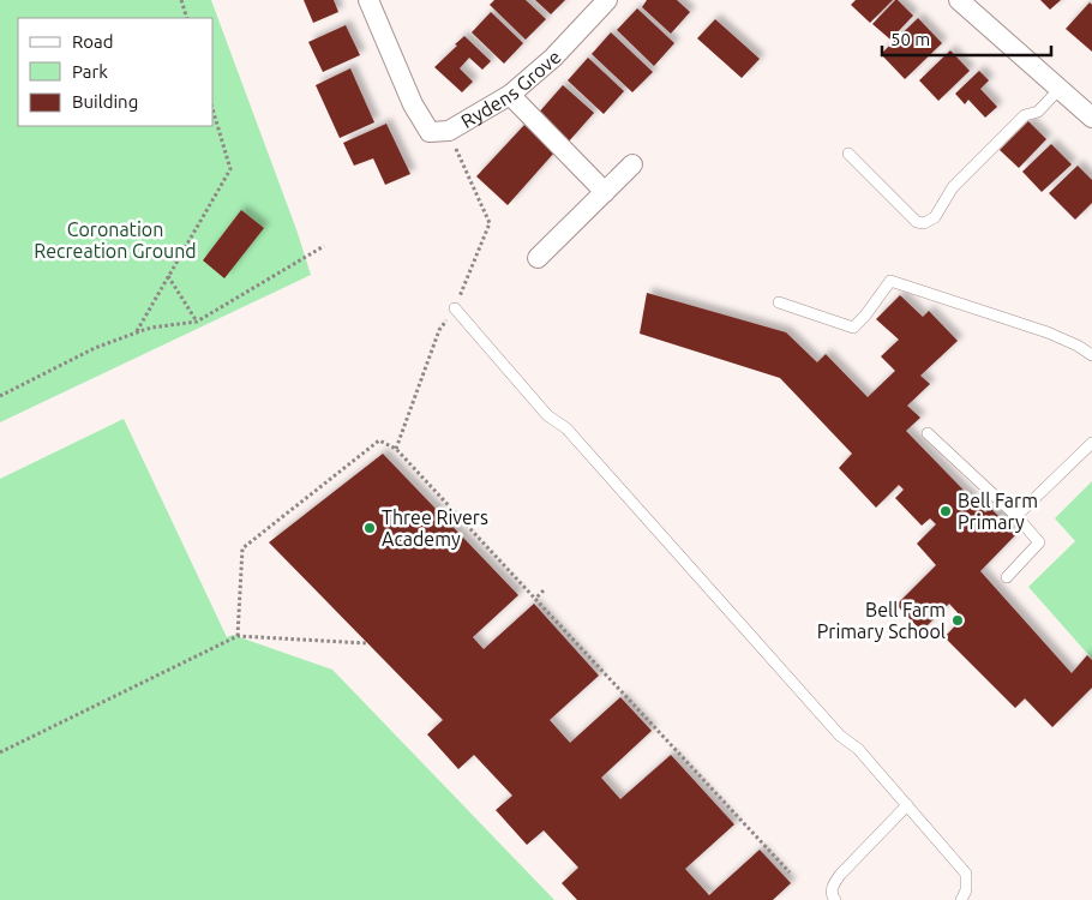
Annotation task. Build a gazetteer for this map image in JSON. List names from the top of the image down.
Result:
{
  "streets": {
    "street": ["Rydens Grove"]
  },
  "parks": ["Coronation Recreation Ground"],
  "places": ["Bell Farm Primary", "Three Rivers Academy", "Bell Farm Primary School"],
  "legend": ["Road", "Park", "Building"],
  "scale_bar": "50 m"
}
